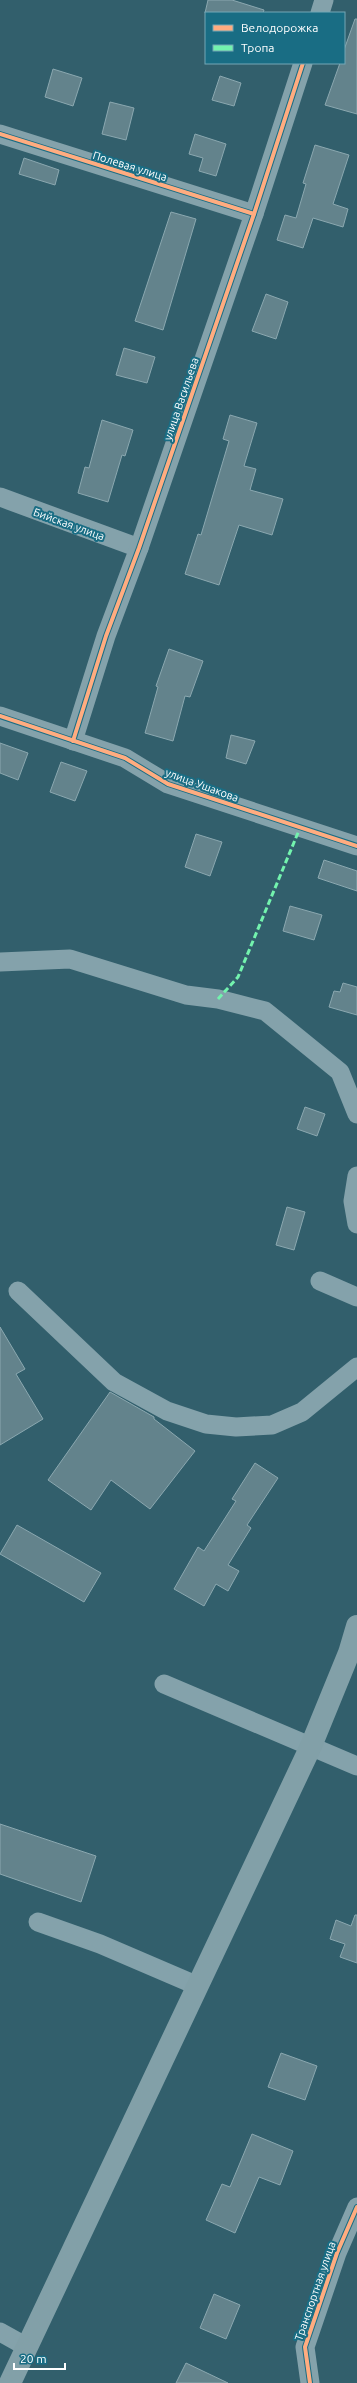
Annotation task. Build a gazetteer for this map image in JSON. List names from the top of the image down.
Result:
{
  "streets": {
    "street": [
      "Полевая улица",
      "улица Васильева",
      "Бийская улица",
      "улица Ушакова",
      "Транспортная улица"
    ]
  },
  "crossings": [
    ["Полевая улица", "улица Васильева"],
    ["улица Васильева", "Бийская улица"],
    ["улица Васильева", "улица Ушакова"]
  ],
  "legend": ["Велодорожка", "Тропа"],
  "scale_bar": "20 m"
}
